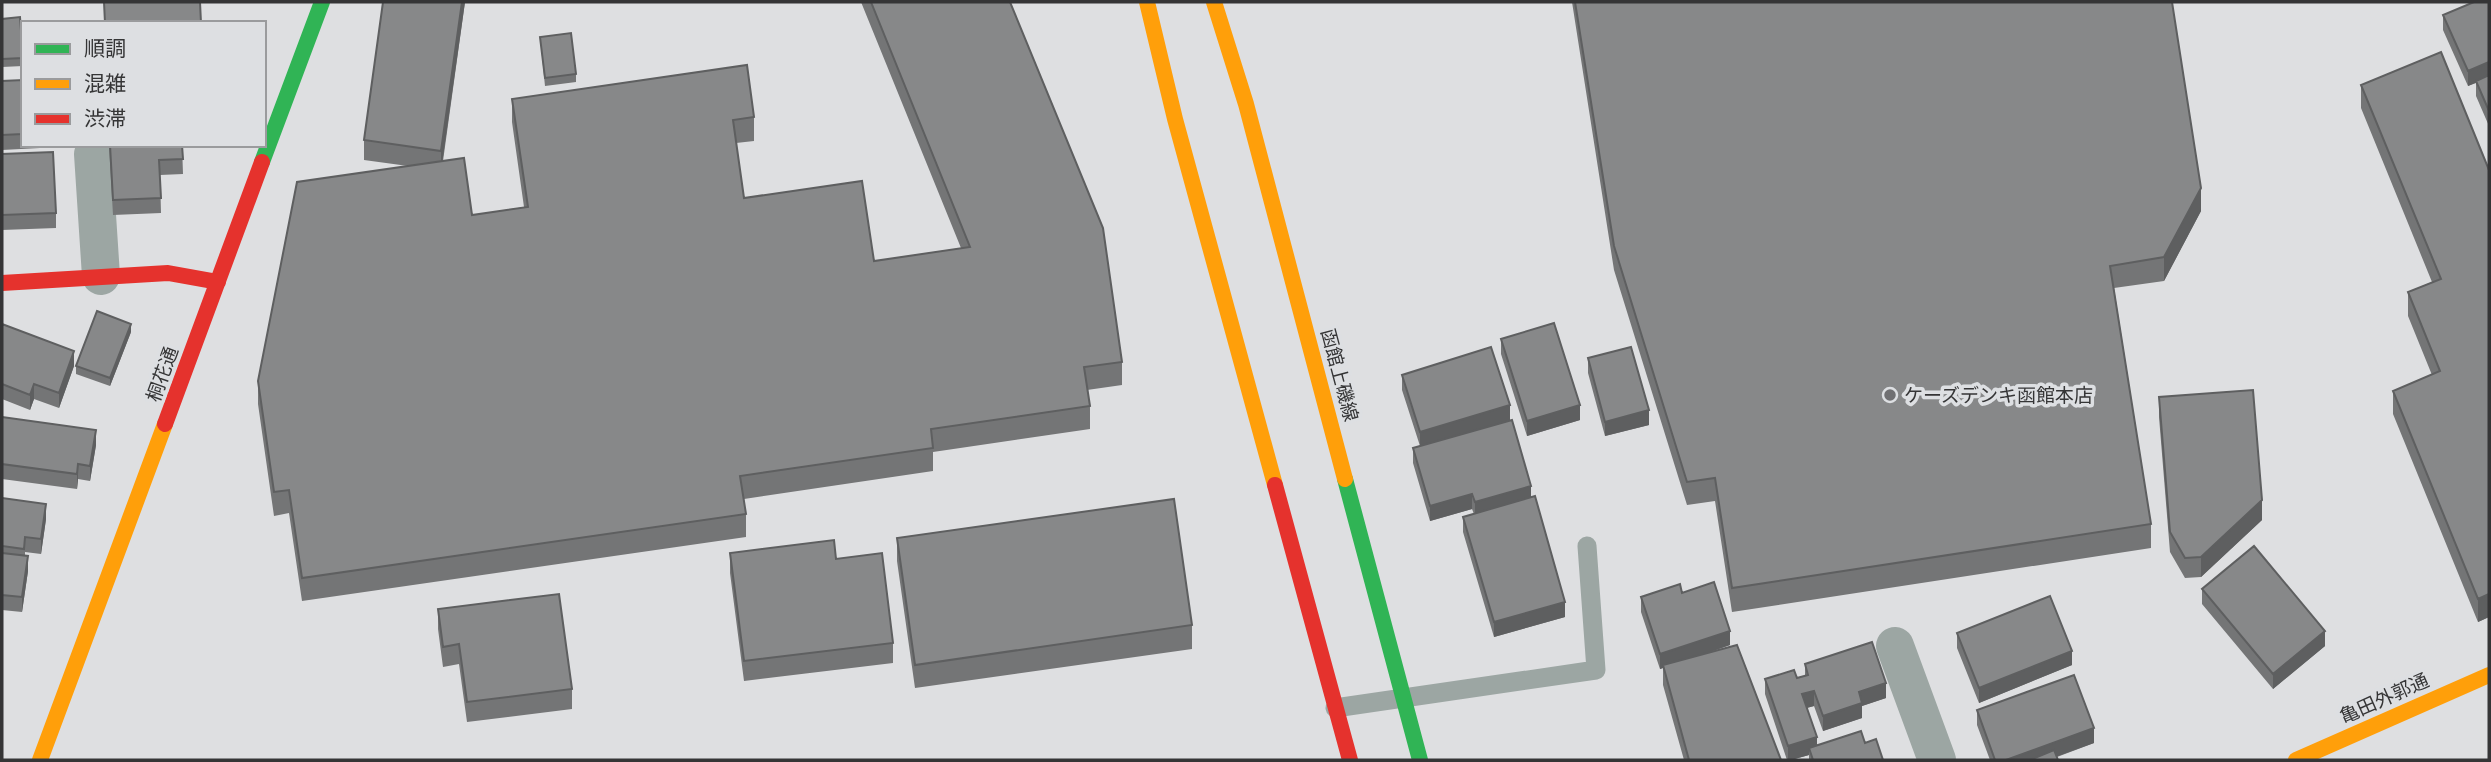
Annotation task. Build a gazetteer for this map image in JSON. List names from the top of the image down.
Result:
{
  "streets": {
    "main road": ["桐花通", "函館上磯線", "亀田外郭通"]
  },
  "places": ["ケーズデンキ函館本店"],
  "legend": ["順調", "混雑", "渋滞"]
}
